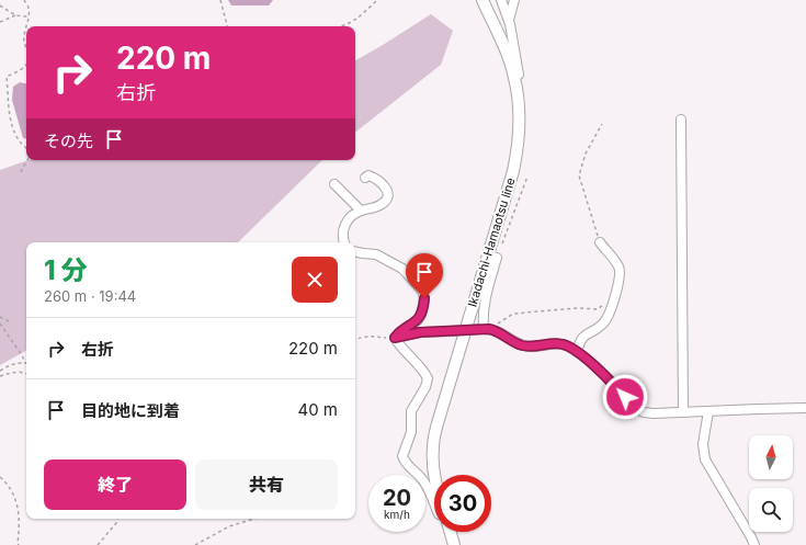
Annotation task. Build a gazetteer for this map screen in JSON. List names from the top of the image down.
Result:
{
  "streets": {
    "main road": ["Ikadachi-Hamaotsu line"]
  },
  "north": "top",
  "page": {
    "turn": ["220 m", "右折"],
    "then": "その先",
    "heading": ["1 分", "260 m · 19:44"],
    "list": [
      {
        "name": "右折",
        "value": "220 m"
      },
      {
        "name": "目的地に到着",
        "value": "40 m"
      }
    ],
    "buttons": ["終了", "共有"],
    "speed": "20 km/h",
    "limit": "30"
  }
}
